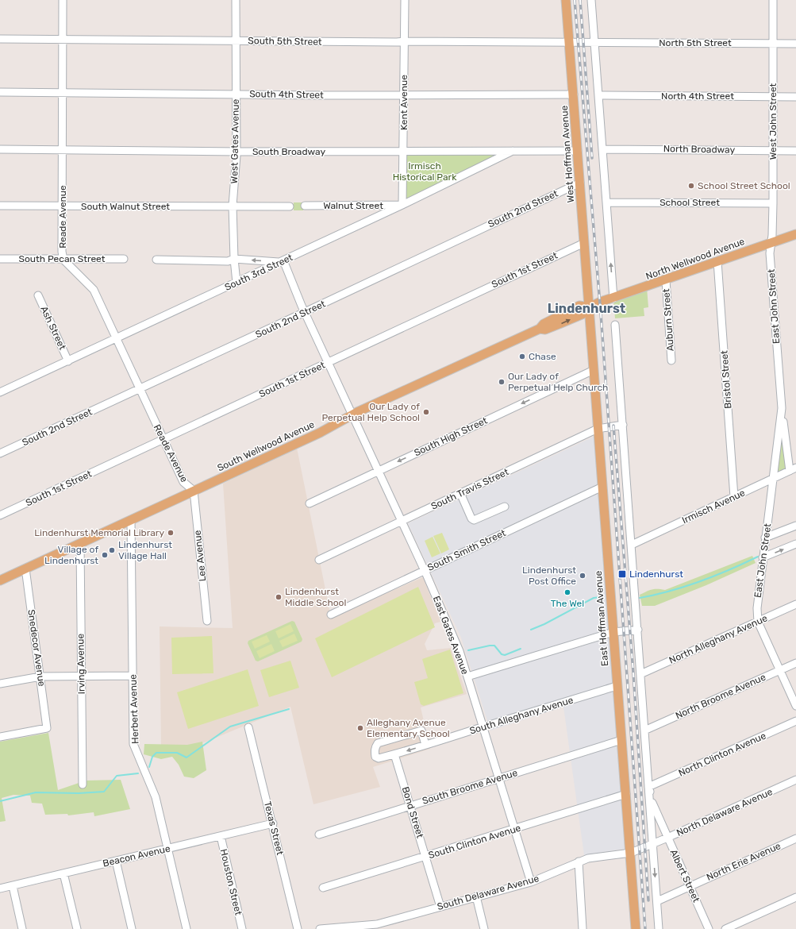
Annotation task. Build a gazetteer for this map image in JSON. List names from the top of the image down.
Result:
{
  "streets": {
    "main road": [
      "West Hoffman Avenue",
      "North Wellwood Avenue",
      "South Wellwood Avenue",
      "East Hoffman Avenue"
    ],
    "street": [
      "South 5th Street",
      "North 5th Street",
      "South 4th Street",
      "North 4th Street",
      "Kent Avenue",
      "West John Street",
      "West Gates Avenue",
      "North Broadway",
      "South Broadway",
      "School Street",
      "Walnut Street",
      "South Walnut Street",
      "South 2nd Street",
      "Reade Avenue",
      "South Pecan Street",
      "South 1st Street",
      "South 3rd Street",
      "East John Street",
      "Auburn Street",
      "Ash Street",
      "Bristol Street",
      "South High Street",
      "South Travis Street",
      "Irmisch Avenue",
      "South Smith Street",
      "Lee Avenue",
      "East Gates Avenue",
      "North Alleghany Avenue",
      "Snedecor Avenue",
      "Irving Avenue",
      "North Broome Avenue",
      "Herbert Avenue",
      "South Alleghany Avenue",
      "North Clinton Avenue",
      "South Broome Avenue",
      "Bond Street",
      "North Delaware Avenue",
      "Texas Street",
      "South Clinton Avenue",
      "Beacon Avenue",
      "North Erie Avenue",
      "Albert Street",
      "Houston Street",
      "South Delaware Avenue"
    ]
  },
  "crossings": [
    ["South 5th Street", "North 5th Street"],
    ["South 5th Street", "Kent Avenue"],
    ["South 5th Street", "West Gates Avenue"],
    ["South 5th Street", "West Hoffman Avenue"],
    ["South 5th Street", "Reade Avenue"],
    ["North 5th Street", "West John Street"],
    ["North 5th Street", "West Hoffman Avenue"],
    ["South 4th Street", "Kent Avenue"],
    ["South 4th Street", "West Gates Avenue"],
    ["South 4th Street", "West Hoffman Avenue"],
    ["South 4th Street", "Reade Avenue"],
    ["North 4th Street", "West John Street"],
    ["Kent Avenue", "South Broadway"],
    ["Kent Avenue", "Walnut Street"],
    ["Kent Avenue", "South 3rd Street"],
    ["West John Street", "North Broadway"],
    ["West John Street", "School Street"],
    ["West John Street", "North Wellwood Avenue"],
    ["West John Street", "East John Street"],
    ["West Gates Avenue", "South Broadway"],
    ["West Gates Avenue", "South Walnut Street"],
    ["West Gates Avenue", "South 3rd Street"],
    ["South Broadway", "West Hoffman Avenue"],
    ["South Broadway", "Reade Avenue"],
    ["South Broadway", "South 3rd Street"],
    ["West Hoffman Avenue", "South 2nd Street"],
    ["West Hoffman Avenue", "South 1st Street"],
    ["West Hoffman Avenue", "South Wellwood Avenue"],
    ["West Hoffman Avenue", "East Hoffman Avenue"],
    ["Walnut Street", "South 3rd Street"],
    ["South Walnut Street", "Reade Avenue"],
    ["South 2nd Street", "Reade Avenue"],
    ["Reade Avenue", "South Pecan Street"],
    ["Reade Avenue", "South 1st Street"],
    ["Reade Avenue", "South 3rd Street"],
    ["Reade Avenue", "South Wellwood Avenue"],
    ["Reade Avenue", "Lee Avenue"],
    ["North Wellwood Avenue", "East John Street"],
    ["North Wellwood Avenue", "Auburn Street"],
    ["North Wellwood Avenue", "Bristol Street"],
    ["North Wellwood Avenue", "South Wellwood Avenue"],
    ["South 3rd Street", "Ash Street"],
    ["East John Street", "Irmisch Avenue"],
    ["East John Street", "North Alleghany Avenue"],
    ["East John Street", "North Broome Avenue"],
    ["Bristol Street", "Irmisch Avenue"],
    ["South High Street", "East Hoffman Avenue"],
    ["South High Street", "East Gates Avenue"],
    ["South Wellwood Avenue", "Lee Avenue"],
    ["South Wellwood Avenue", "East Hoffman Avenue"],
    ["South Wellwood Avenue", "East Gates Avenue"],
    ["South Wellwood Avenue", "Snedecor Avenue"],
    ["South Wellwood Avenue", "Irving Avenue"],
    ["South Wellwood Avenue", "Herbert Avenue"],
    ["South Travis Street", "East Hoffman Avenue"],
    ["South Travis Street", "East Gates Avenue"],
    ["South Smith Street", "East Hoffman Avenue"],
    ["South Smith Street", "East Gates Avenue"],
    ["East Hoffman Avenue", "South Alleghany Avenue"],
    ["East Hoffman Avenue", "South Broome Avenue"],
    ["East Hoffman Avenue", "South Clinton Avenue"],
    ["East Hoffman Avenue", "South Delaware Avenue"],
    ["East Gates Avenue", "South Alleghany Avenue"],
    ["East Gates Avenue", "South Broome Avenue"],
    ["East Gates Avenue", "South Clinton Avenue"],
    ["East Gates Avenue", "South Delaware Avenue"],
    ["Herbert Avenue", "Beacon Avenue"],
    ["South Alleghany Avenue", "Bond Street"],
    ["North Clinton Avenue", "Albert Street"],
    ["South Broome Avenue", "Bond Street"],
    ["Bond Street", "South Clinton Avenue"],
    ["Bond Street", "South Delaware Avenue"],
    ["North Delaware Avenue", "Albert Street"],
    ["North Delaware Avenue", "South Delaware Avenue"],
    ["Texas Street", "Beacon Avenue"],
    ["Beacon Avenue", "Houston Street"],
    ["North Erie Avenue", "Albert Street"]
  ],
  "one_way": ["South High Street"],
  "districts": ["Lindenhurst"],
  "parks": ["Irmisch Historical Park"],
  "places": {
    "other": [
      "School Street School",
      "Chase",
      "Our Lady of Perpetual Help Church",
      "Our Lady of Perpetual Help School",
      "Lindenhurst Memorial Library",
      "Lindenhurst Village Hall",
      "Village of Lindenhurst",
      "Lindenhurst Post Office",
      "The Wel",
      "Lindenhurst Middle School",
      "Alleghany Avenue Elementary School"
    ],
    "transit": ["Lindenhurst"]
  }
}
